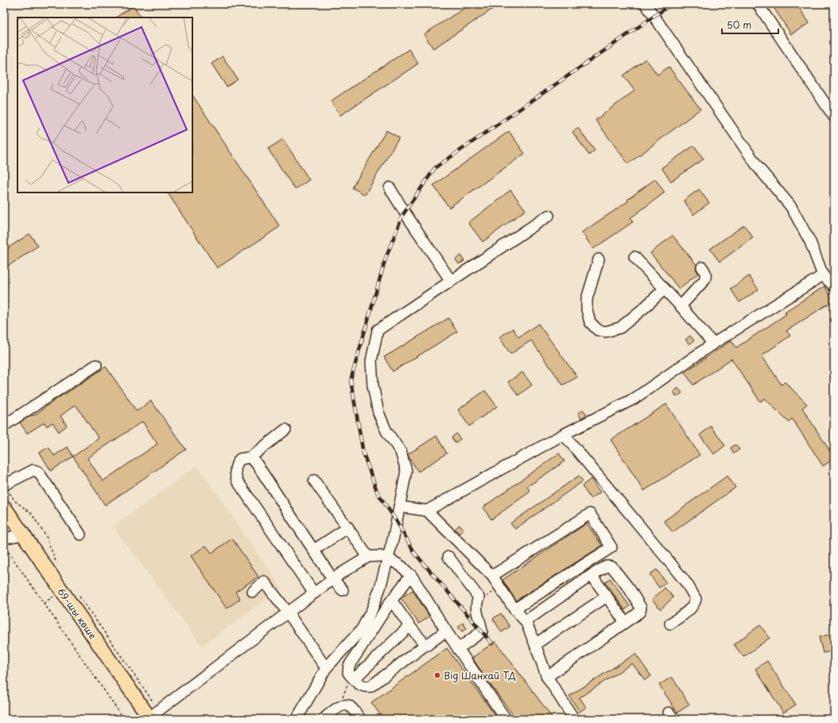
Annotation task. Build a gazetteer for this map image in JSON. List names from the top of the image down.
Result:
{
  "streets": {
    "main road": ["69-шы көше"]
  },
  "places": ["Big Шанхай ТД"],
  "scale_bar": "50 m"
}
